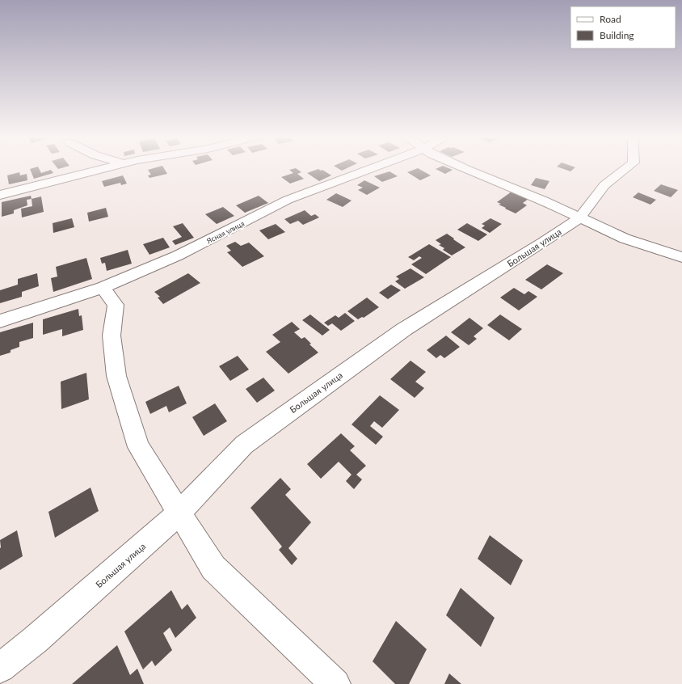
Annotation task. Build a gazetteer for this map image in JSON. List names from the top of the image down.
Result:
{
  "streets": {
    "street": ["Ясная улица", "Большая улица"]
  },
  "legend": ["Road", "Building"]
}
